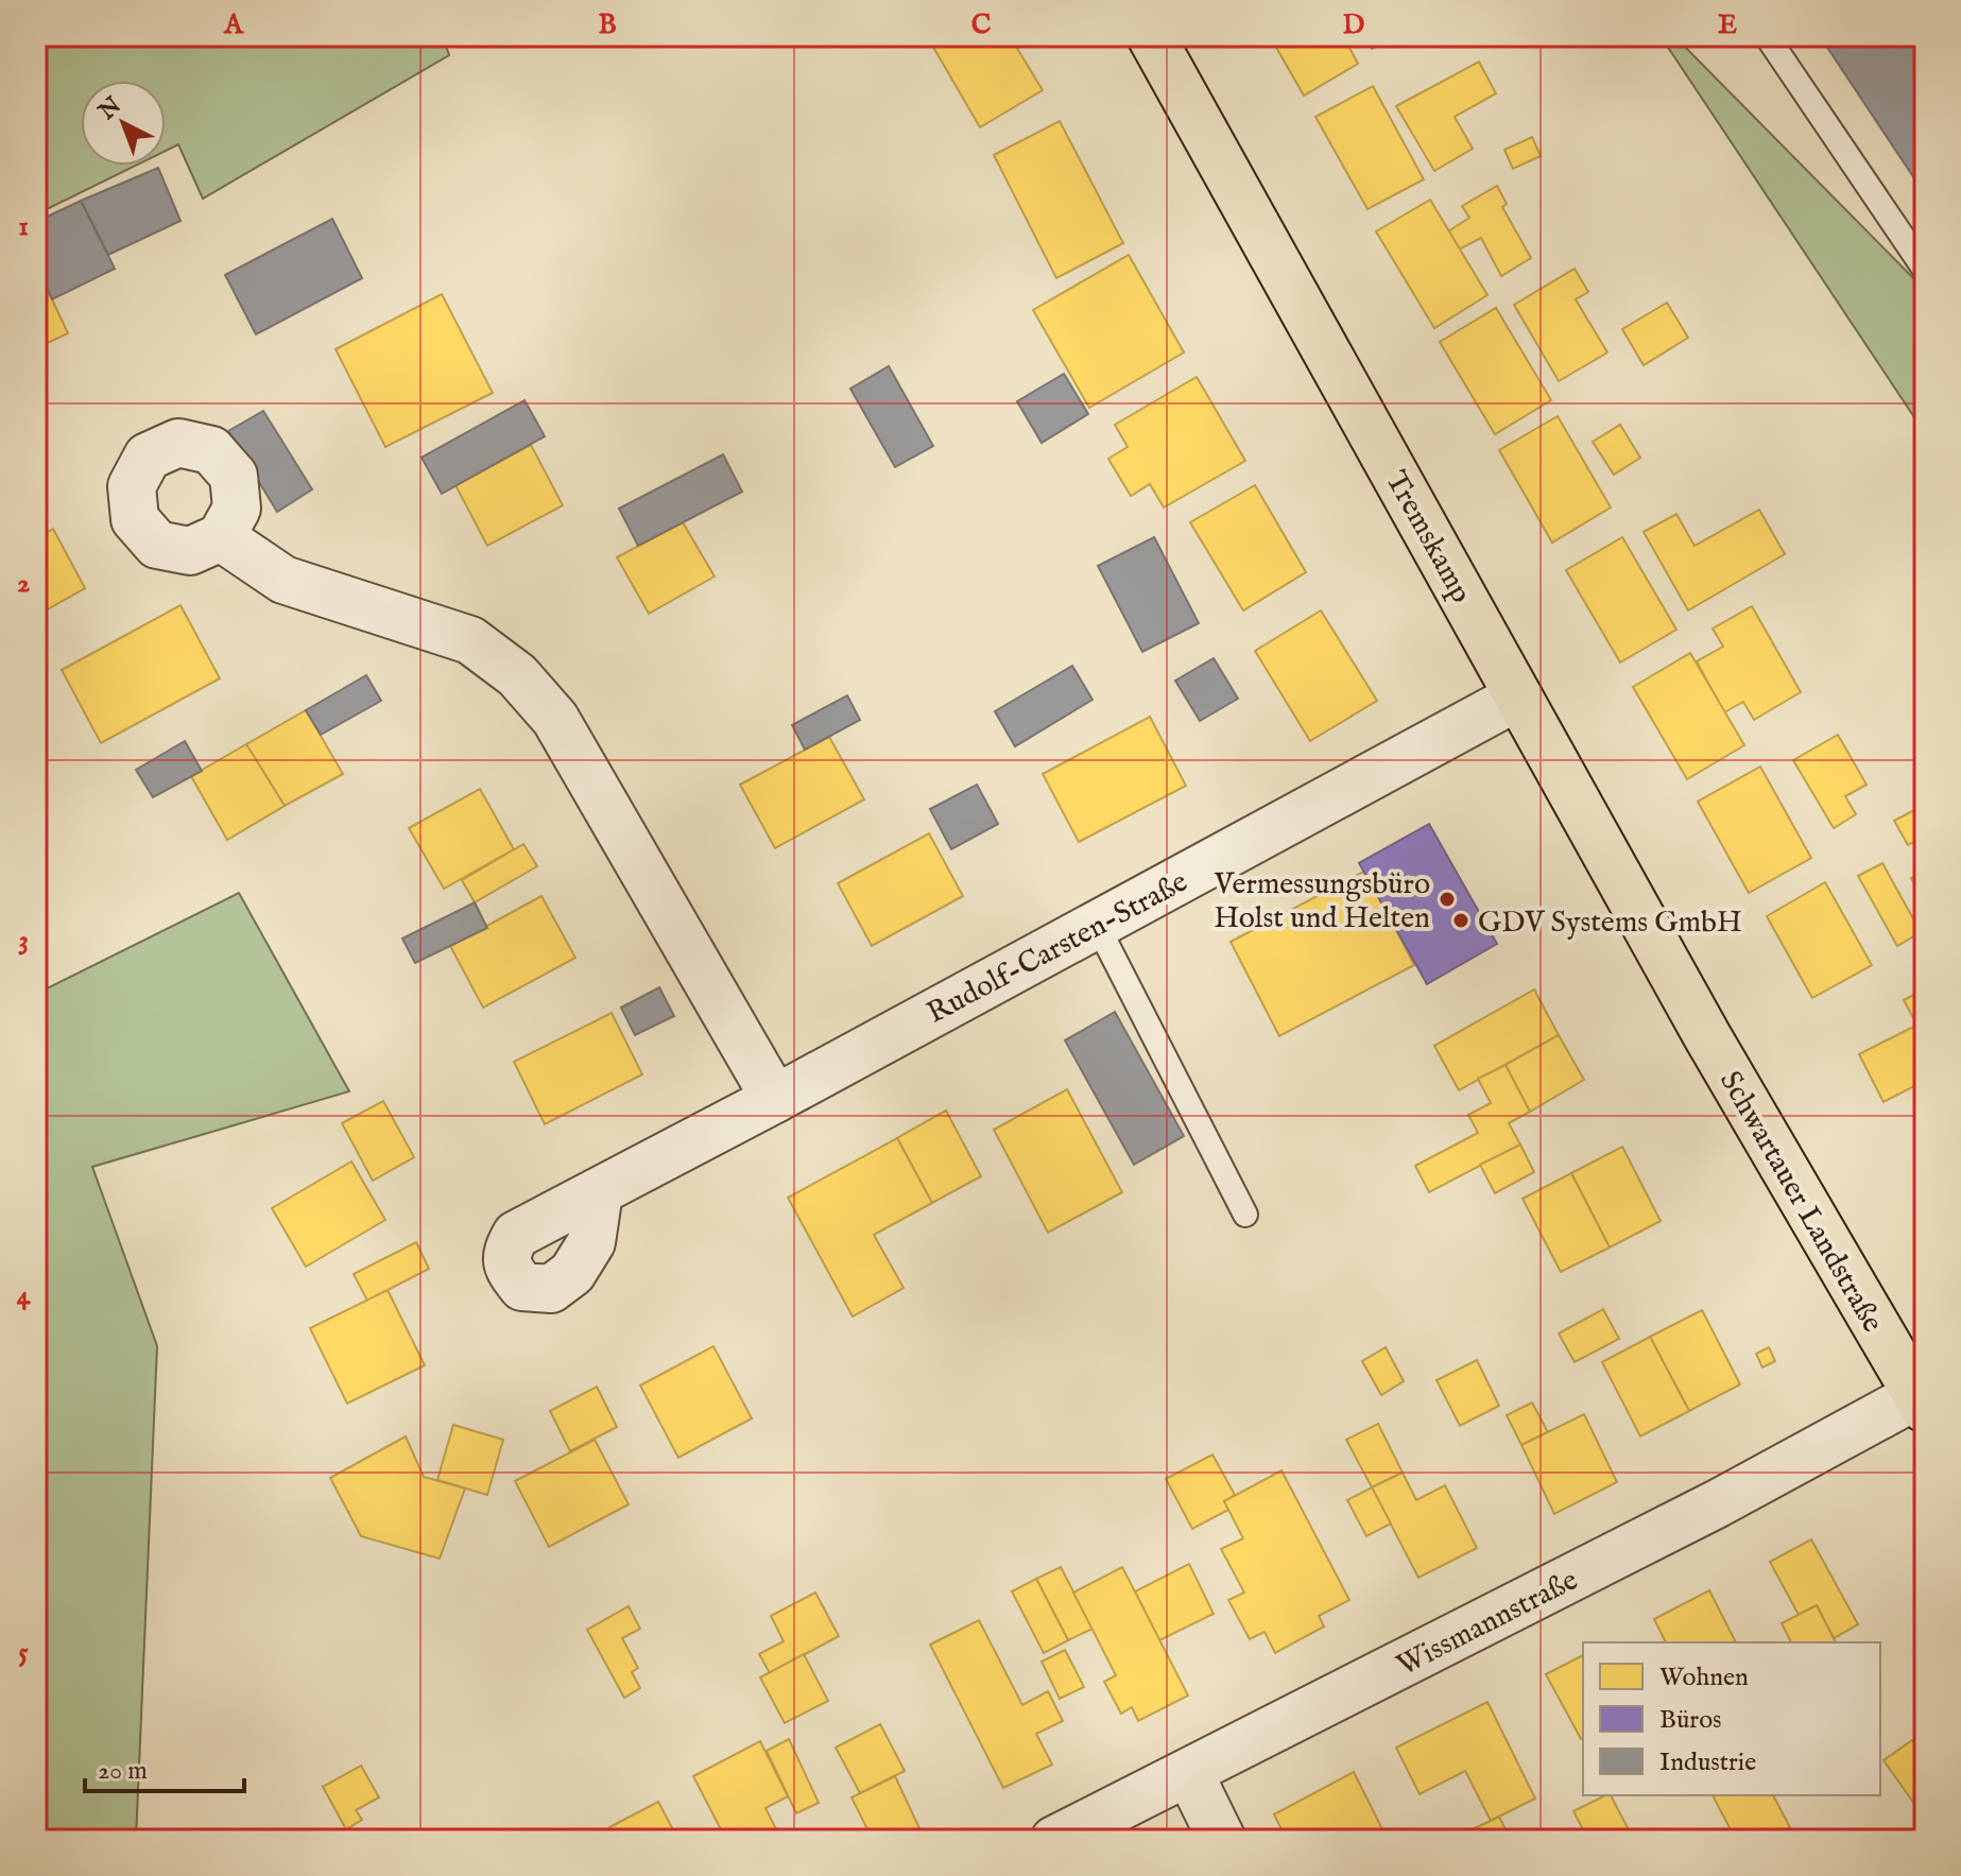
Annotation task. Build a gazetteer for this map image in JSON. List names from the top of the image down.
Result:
{
  "streets": {
    "main road": ["Tremskamp", "Schwartauer Landstraße"],
    "street": ["Rudolf-Carsten-Straße", "Wissmannstraße"]
  },
  "crossings": [
    ["Tremskamp", "Rudolf-Carsten-Straße"],
    ["Tremskamp", "Schwartauer Landstraße"],
    ["Schwartauer Landstraße", "Wissmannstraße"]
  ],
  "places": ["Vermessungsbüro Holst und Helten", "GDV Systems GmbH"],
  "legend": ["Wohnen", "Büros", "Industrie"],
  "scale_bar": "20 m",
  "north": "top left",
  "grid": {
    "columns": [
      "A",
      "B",
      "C",
      "D",
      "E"
    ],
    "rows": [
      "1",
      "2",
      "3",
      "4",
      "5"
    ]
  }
}
